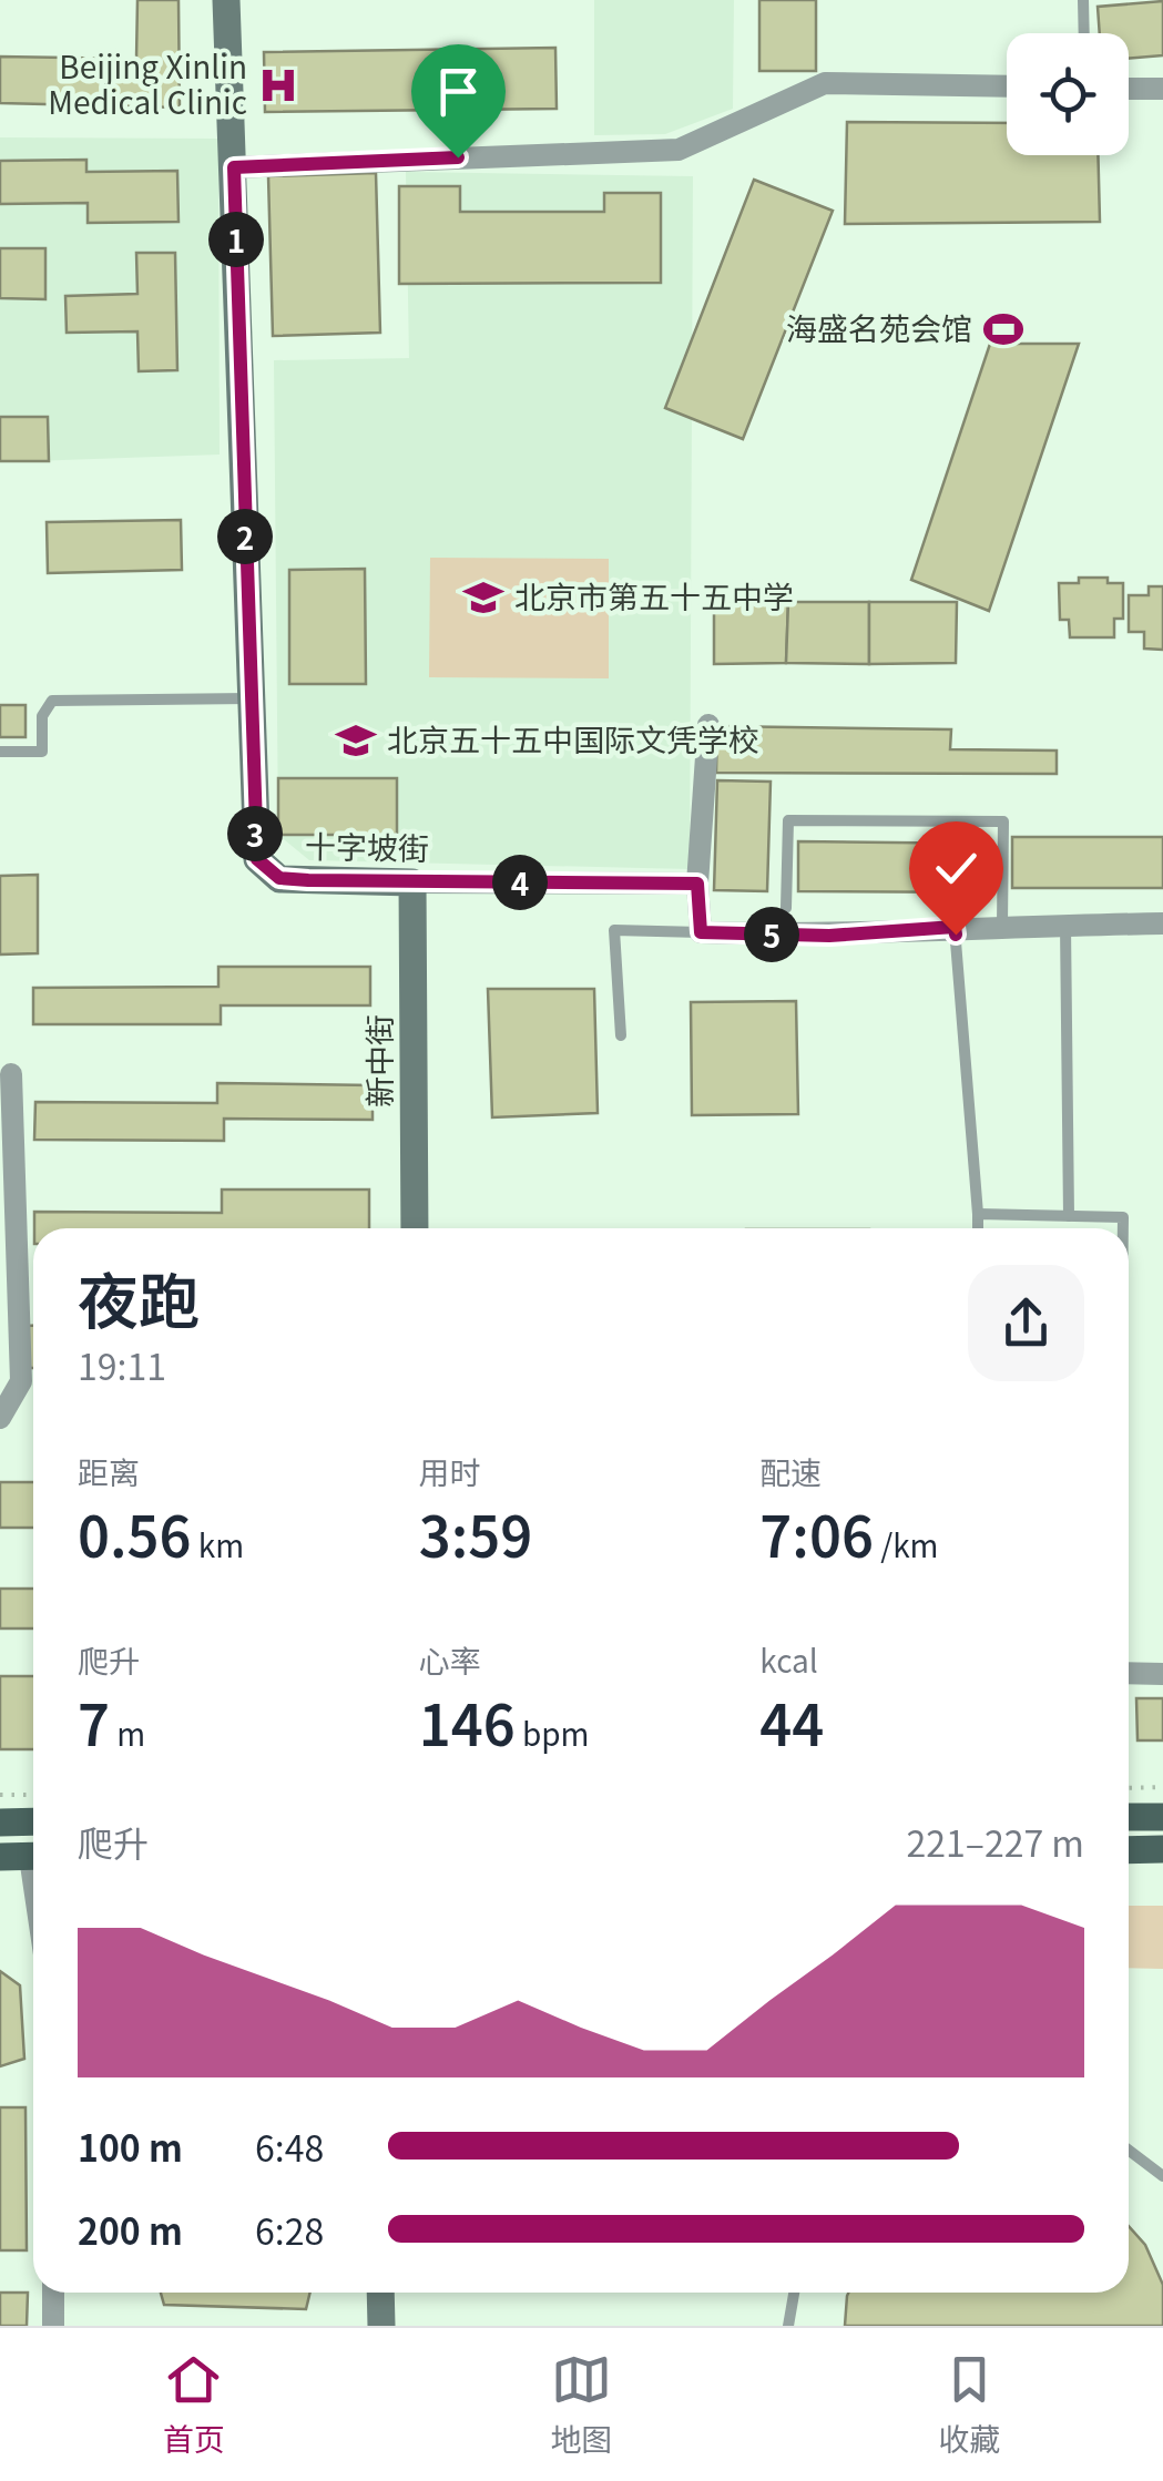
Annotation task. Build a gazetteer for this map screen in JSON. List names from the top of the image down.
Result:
{
  "streets": {
    "street": ["十字坡街", "新中街"]
  },
  "crossings": [
    ["十字坡街", "新中街"]
  ],
  "places": {
    "hospital": ["Beijing Xinlin Medical Clinic"],
    "sports": ["海盛名苑会馆"],
    "school or university": ["北京市第五十五中学", "北京五十五中国际文凭学校"]
  },
  "page": {
    "pins": [
      "1",
      "2",
      "3",
      "4",
      "5"
    ],
    "heading": ["夜跑", "19:11"],
    "stats": [
      ["距离", "0.56 km"],
      ["用时", "3:59"],
      ["配速", "7:06 /km"],
      ["爬升", "7 m"],
      ["心率", "146 bpm"],
      ["kcal", "44"]
    ],
    "chart": ["爬升", "221–227 m"],
    "list": [
      {
        "name": "100 m",
        "note": "6:48"
      },
      {
        "name": "200 m",
        "note": "6:28"
      }
    ],
    "tabs": ["首页", "地图", "收藏"]
  }
}
